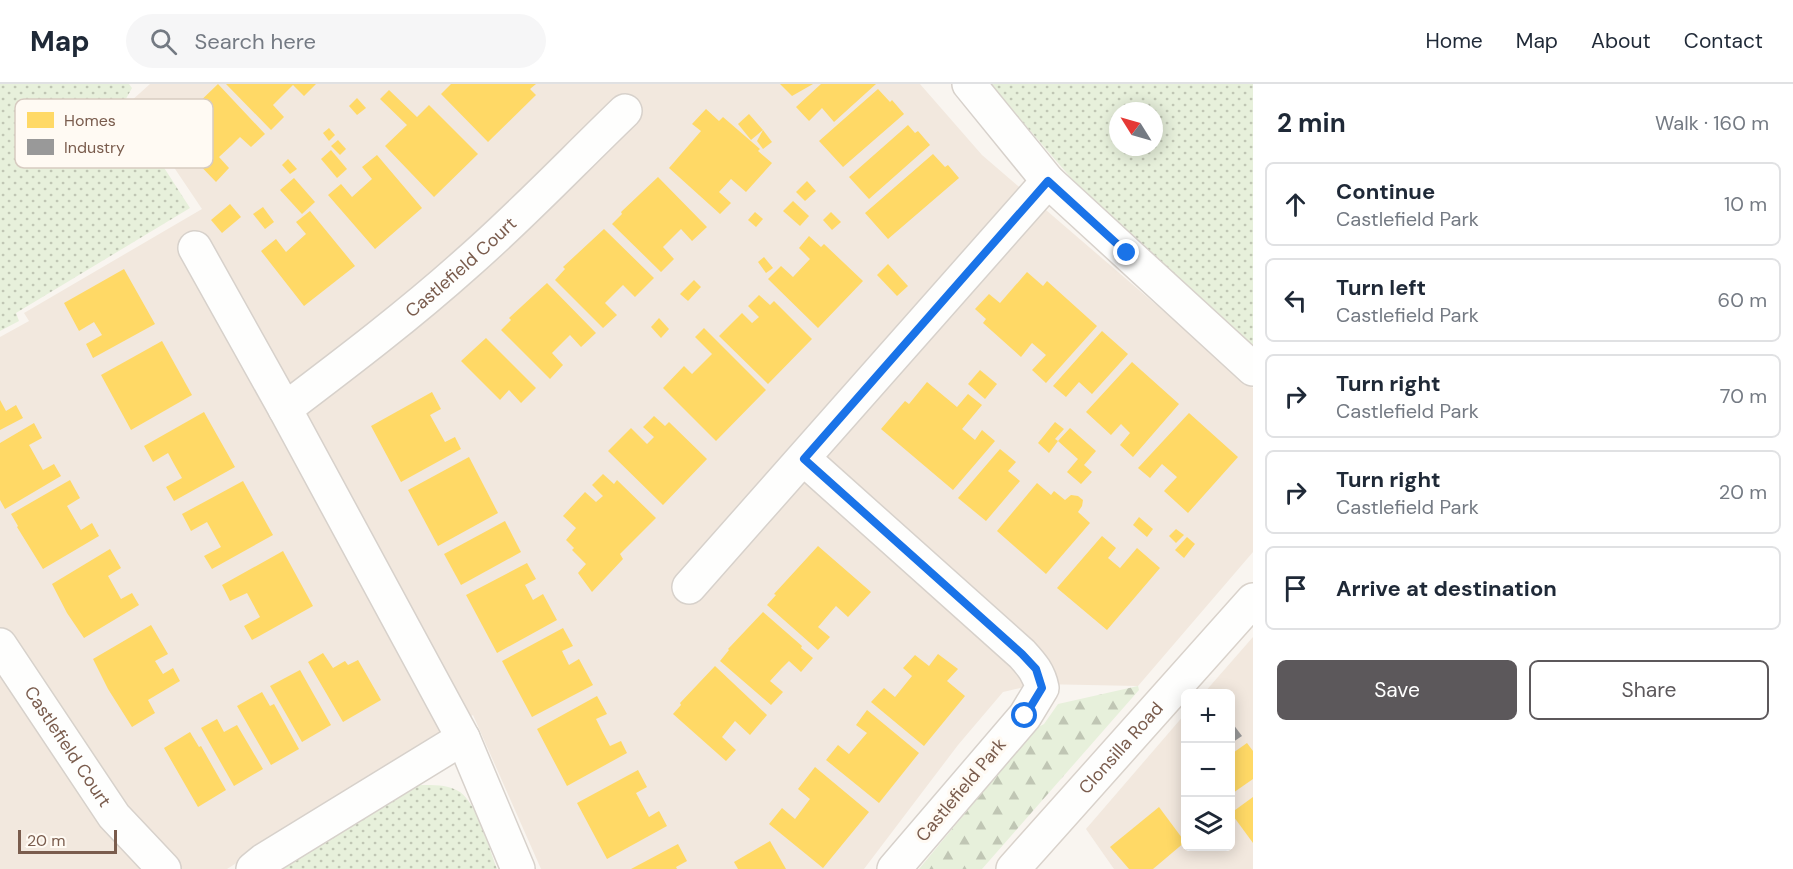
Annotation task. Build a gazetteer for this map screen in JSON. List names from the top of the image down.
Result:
{
  "streets": {
    "street": ["Castlefield Court", "Clonsilla Road", "Castlefield Park"]
  },
  "legend": ["Homes", "Industry"],
  "scale_bar": "20 m",
  "north": "top left",
  "page": {
    "header": "Map",
    "search": "Search here",
    "nav": [
      "Home",
      "Map",
      "About",
      "Contact"
    ],
    "heading": ["2 min", "Walk · 160 m"],
    "list": [
      ["Continue", "Castlefield Park", "10 m"],
      ["Turn left", "Castlefield Park", "60 m"],
      ["Turn right", "Castlefield Park", "70 m"],
      ["Turn right", "Castlefield Park", "20 m"],
      "Arrive at destination"
    ],
    "buttons": ["Save", "Share"],
    "map_buttons": ["+", "−"],
    "scale": "20 m"
  }
}
